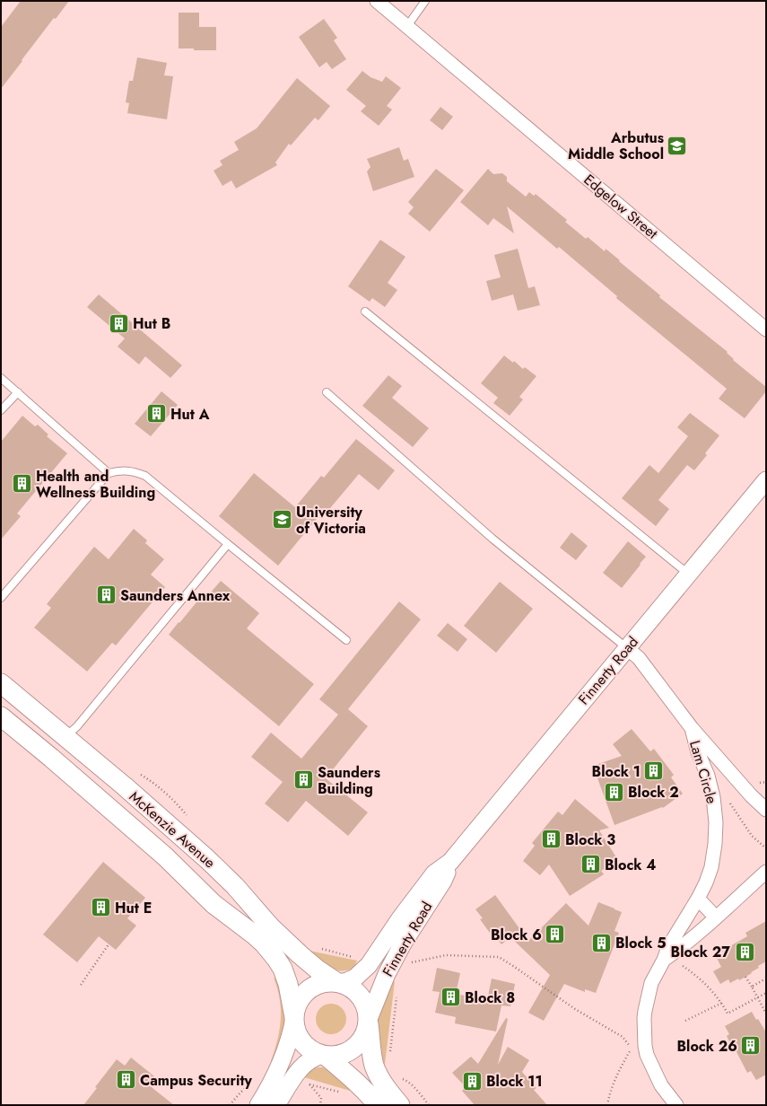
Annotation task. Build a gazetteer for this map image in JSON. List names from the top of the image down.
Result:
{
  "streets": {
    "main road": ["McKenzie Avenue"],
    "street": ["Edgelow Street", "Finnerty Road", "Lam Circle"]
  },
  "crossings": [
    ["Finnerty Road", "Lam Circle"],
    ["Finnerty Road", "McKenzie Avenue"]
  ],
  "places": {
    "school or university": ["Arbutus Middle School", "University of Victoria"],
    "building": [
      "Hut B",
      "Hut A",
      "Health and Wellness Building",
      "Saunders Annex",
      "Block 1",
      "Saunders Building",
      "Block 2",
      "Block 3",
      "Block 4",
      "Hut E",
      "Block 6",
      "Block 5",
      "Block 27",
      "Block 8",
      "Block 26",
      "Campus Security",
      "Block 11"
    ]
  }
}
